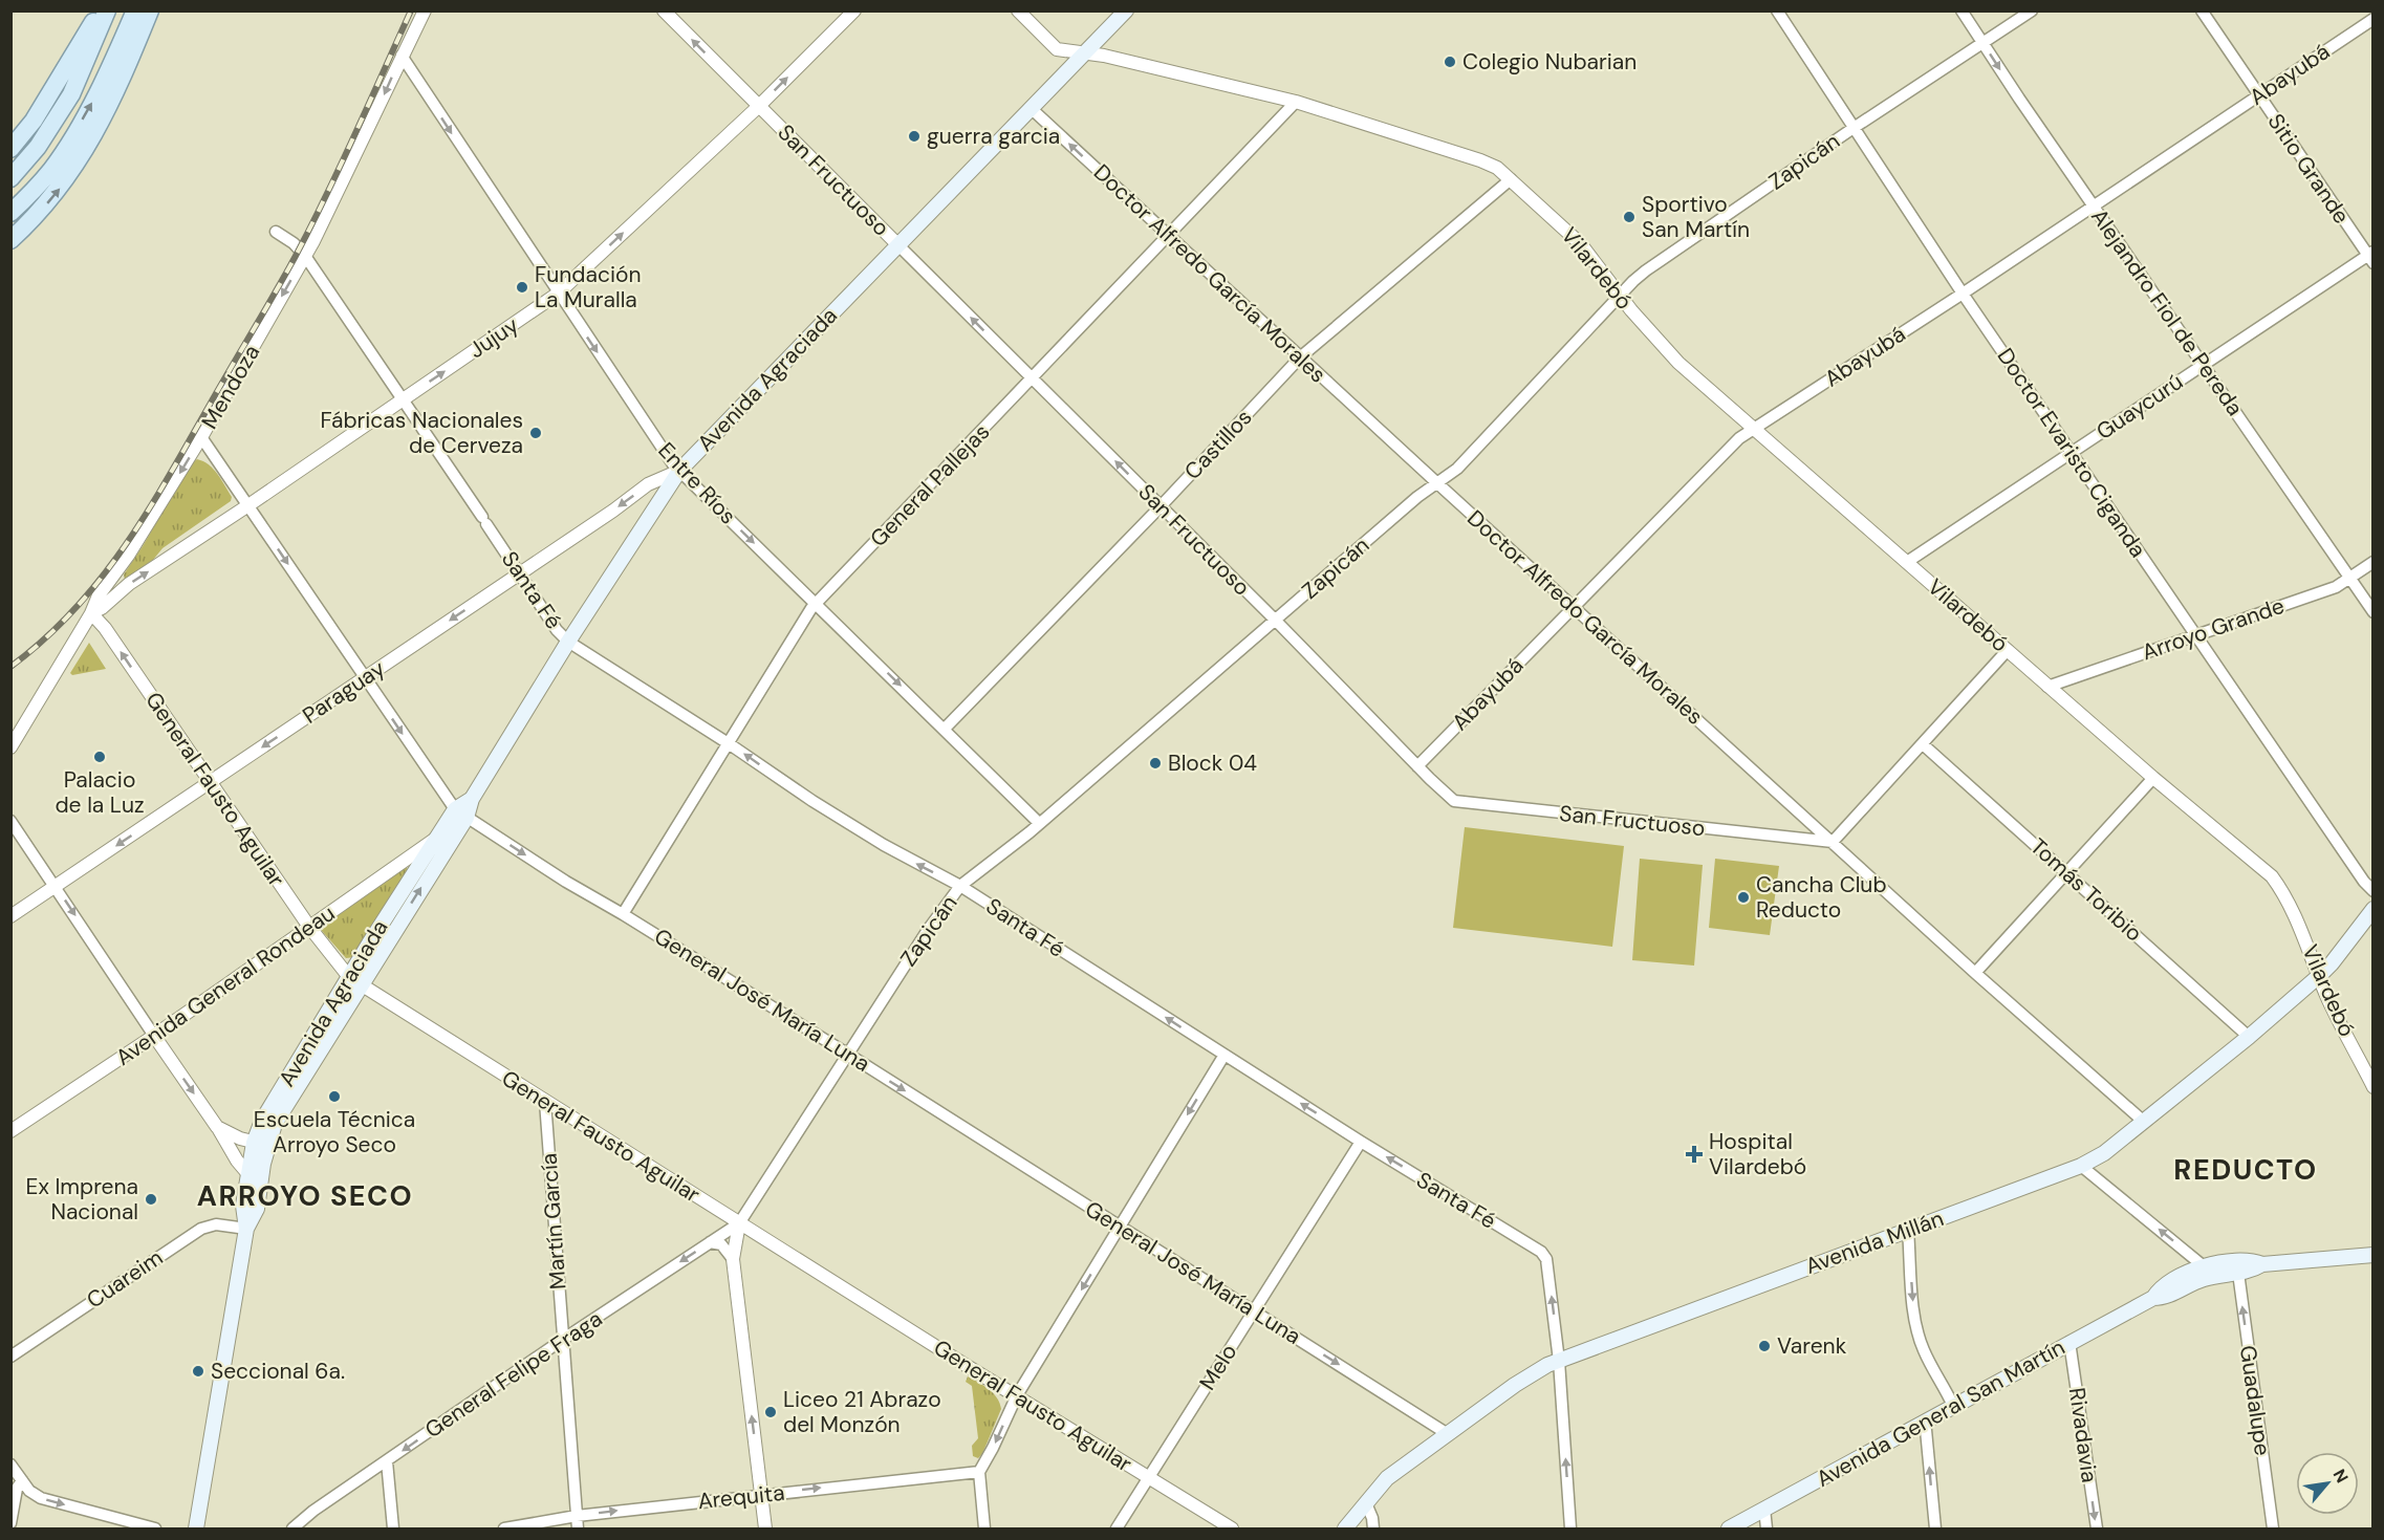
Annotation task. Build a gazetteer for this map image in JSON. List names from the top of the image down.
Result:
{
  "streets": {
    "main road": ["Avenida Agraciada", "Avenida Millán", "Avenida General San Martín"],
    "street": [
      "Abayubá",
      "Zapicán",
      "Sitio Grande",
      "San Fructuoso",
      "Vilardebó",
      "Doctor Alfredo García Morales",
      "Alejandro Fiol de Pereda",
      "Jujuy",
      "Mendoza",
      "Guaycurú",
      "Castillos",
      "Doctor Evaristo Ciganda",
      "Entre Ríos",
      "General Pallejas",
      "Santa Fé",
      "Arroyo Grande",
      "Paraguay",
      "General Fausto Aguilar",
      "Tomás Toribio",
      "Avenida General Rondeau",
      "General José María Luna",
      "Martín García",
      "Cuareim",
      "Melo",
      "General Felipe Fraga",
      "Guadalupe",
      "Rivadavia",
      "Arequita"
    ]
  },
  "crossings": [
    ["Abayubá", "Sitio Grande"],
    ["Abayubá", "San Fructuoso"],
    ["Abayubá", "Vilardebó"],
    ["Abayubá", "Doctor Alfredo García Morales"],
    ["Abayubá", "Alejandro Fiol de Pereda"],
    ["Abayubá", "Doctor Evaristo Ciganda"],
    ["Zapicán", "San Fructuoso"],
    ["Zapicán", "Vilardebó"],
    ["Zapicán", "Doctor Alfredo García Morales"],
    ["Zapicán", "Alejandro Fiol de Pereda"],
    ["Zapicán", "Doctor Evaristo Ciganda"],
    ["Zapicán", "Entre Ríos"],
    ["Zapicán", "Santa Fé"],
    ["Zapicán", "General Fausto Aguilar"],
    ["Zapicán", "General José María Luna"],
    ["Zapicán", "General Felipe Fraga"],
    ["Sitio Grande", "Guaycurú"],
    ["San Fructuoso", "Doctor Alfredo García Morales"],
    ["San Fructuoso", "Jujuy"],
    ["San Fructuoso", "Avenida Agraciada"],
    ["San Fructuoso", "Castillos"],
    ["San Fructuoso", "General Pallejas"],
    ["Vilardebó", "Avenida Agraciada"],
    ["Vilardebó", "Guaycurú"],
    ["Vilardebó", "Castillos"],
    ["Vilardebó", "General Pallejas"],
    ["Vilardebó", "Arroyo Grande"],
    ["Vilardebó", "Avenida Millán"],
    ["Doctor Alfredo García Morales", "Avenida Agraciada"],
    ["Doctor Alfredo García Morales", "Castillos"],
    ["Doctor Alfredo García Morales", "General Pallejas"],
    ["Doctor Alfredo García Morales", "Avenida Millán"],
    ["Alejandro Fiol de Pereda", "Guaycurú"],
    ["Alejandro Fiol de Pereda", "Arroyo Grande"],
    ["Jujuy", "Mendoza"],
    ["Jujuy", "Entre Ríos"],
    ["Jujuy", "Santa Fé"],
    ["Jujuy", "General Fausto Aguilar"],
    ["Jujuy", "General José María Luna"],
    ["Avenida Agraciada", "Entre Ríos"],
    ["Avenida Agraciada", "Santa Fé"],
    ["Avenida Agraciada", "Paraguay"],
    ["Avenida Agraciada", "General Fausto Aguilar"],
    ["Avenida Agraciada", "Avenida General Rondeau"],
    ["Avenida Agraciada", "General José María Luna"],
    ["Avenida Agraciada", "Cuareim"],
    ["Mendoza", "Entre Ríos"],
    ["Mendoza", "Santa Fé"],
    ["Mendoza", "General Fausto Aguilar"],
    ["Mendoza", "General José María Luna"],
    ["Guaycurú", "Doctor Evaristo Ciganda"],
    ["Castillos", "Entre Ríos"],
    ["Doctor Evaristo Ciganda", "Arroyo Grande"],
    ["Entre Ríos", "General Pallejas"],
    ["Entre Ríos", "Paraguay"],
    ["General Pallejas", "Santa Fé"],
    ["General Pallejas", "General José María Luna"],
    ["Santa Fé", "Paraguay"],
    ["Santa Fé", "Avenida Millán"],
    ["Santa Fé", "Melo"],
    ["Paraguay", "General Fausto Aguilar"],
    ["Paraguay", "General José María Luna"],
    ["General Fausto Aguilar", "Avenida General Rondeau"],
    ["General Fausto Aguilar", "Martín García"],
    ["General Fausto Aguilar", "Melo"],
    ["General Fausto Aguilar", "General Felipe Fraga"],
    ["Tomás Toribio", "Avenida Millán"],
    ["General José María Luna", "Avenida Millán"],
    ["General José María Luna", "Melo"],
    ["Martín García", "General Felipe Fraga"],
    ["Martín García", "Arequita"],
    ["Guadalupe", "Avenida General San Martín"],
    ["Avenida General San Martín", "Rivadavia"]
  ],
  "one_way": [
    "Jujuy",
    "Mendoza",
    "Entre Ríos",
    "Santa Fé",
    "Paraguay",
    "General José María Luna",
    "General Felipe Fraga",
    "Guadalupe",
    "Rivadavia",
    "Arequita"
  ],
  "districts": ["REDUCTO", "ARROYO SECO"],
  "places": {
    "other": [
      "Colegio Nubarian",
      "guerra garcia",
      "Sportivo San Martín",
      "Fundación La Muralla",
      "Fábricas Nacionales de Cerveza",
      "Palacio de la Luz",
      "Block 04",
      "Cancha Club Reducto",
      "Escuela Técnica Arroyo Seco",
      "Ex Imprena Nacional",
      "Varenk",
      "Seccional 6a.",
      "Liceo 21 Abrazo del Monzón"
    ],
    "health": ["Hospital Vilardebó"]
  },
  "north": "top right"
}
